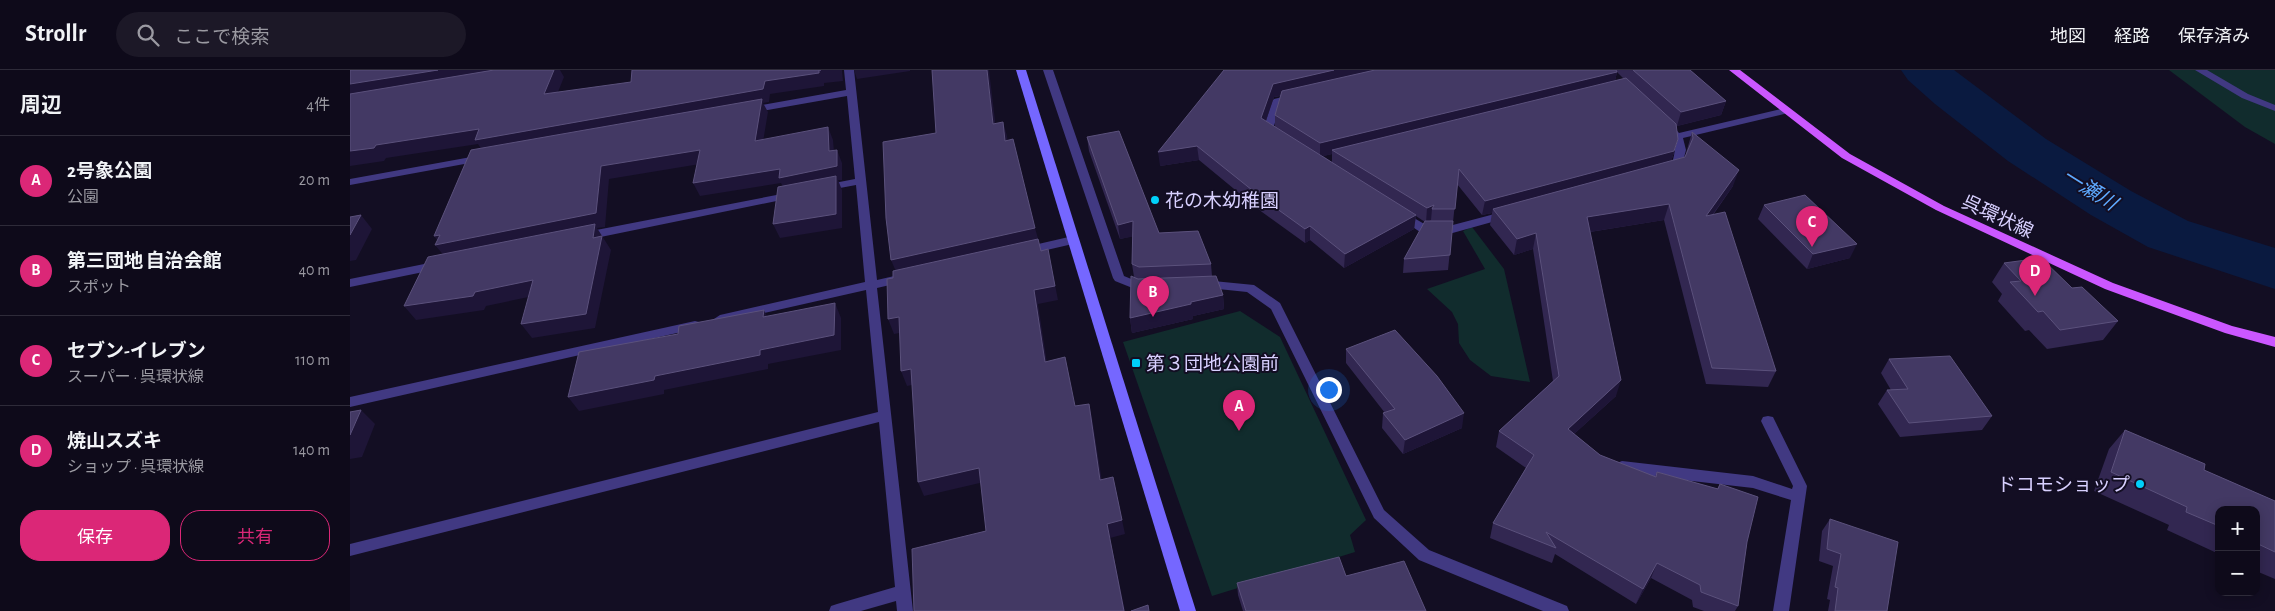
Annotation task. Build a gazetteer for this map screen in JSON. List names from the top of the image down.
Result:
{
  "streets": {
    "main road": ["呉環状線"]
  },
  "water": ["一瀬川"],
  "places": {
    "other": ["花の木幼稚園", "ドコモショップ"],
    "transit": ["第３団地公園前"]
  },
  "page": {
    "header": "Strollr",
    "search": "ここで検索",
    "nav": ["地図", "経路", "保存済み"],
    "heading": ["周辺", "4件"],
    "list": [
      {
        "mark": "A",
        "name": "2号象公園",
        "note": "公園",
        "value": "20 m"
      },
      {
        "mark": "B",
        "name": "第三団地 自治会館",
        "note": "スポット",
        "value": "40 m"
      },
      {
        "mark": "C",
        "name": "セブン-イレブン",
        "note": "スーパー · 呉環状線",
        "value": "110 m"
      },
      {
        "mark": "D",
        "name": "焼山スズキ",
        "note": "ショップ · 呉環状線",
        "value": "140 m"
      }
    ],
    "pins": [
      "C",
      "D",
      "B",
      "A"
    ],
    "buttons": ["保存", "共有"],
    "map_buttons": ["+", "−"]
  }
}
